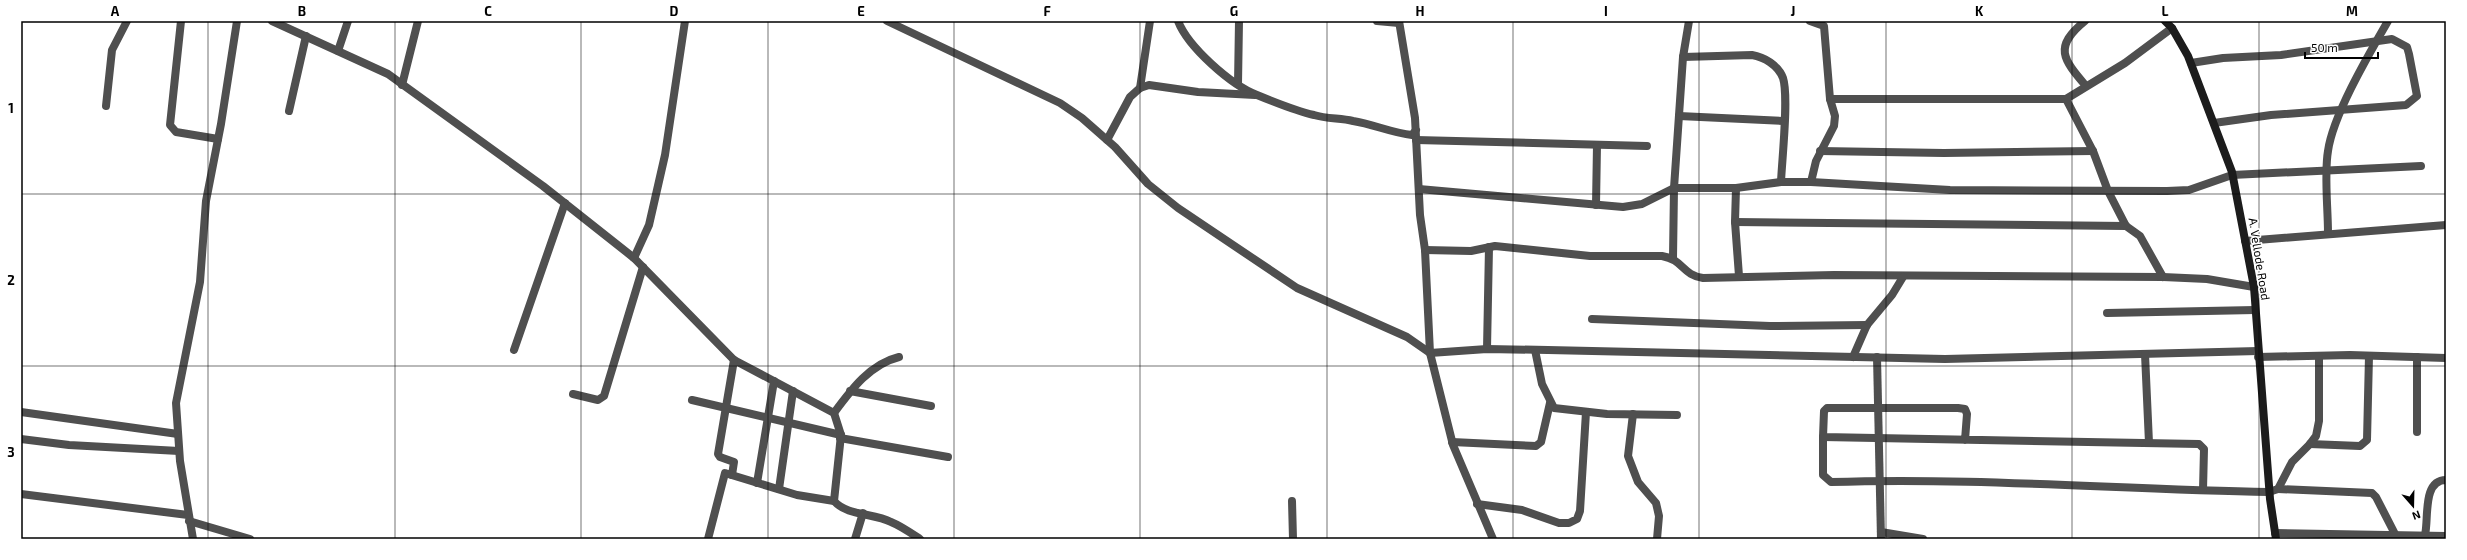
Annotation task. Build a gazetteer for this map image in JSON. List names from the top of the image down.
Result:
{
  "streets": {
    "main road": ["A. Vellode Road"]
  },
  "scale_bar": "50 m",
  "north": "bottom",
  "grid": {
    "columns": [
      "A",
      "B",
      "C",
      "D",
      "E",
      "F",
      "G",
      "H",
      "I",
      "J",
      "K",
      "L",
      "M"
    ],
    "rows": ["1", "2", "3"]
  }
}
